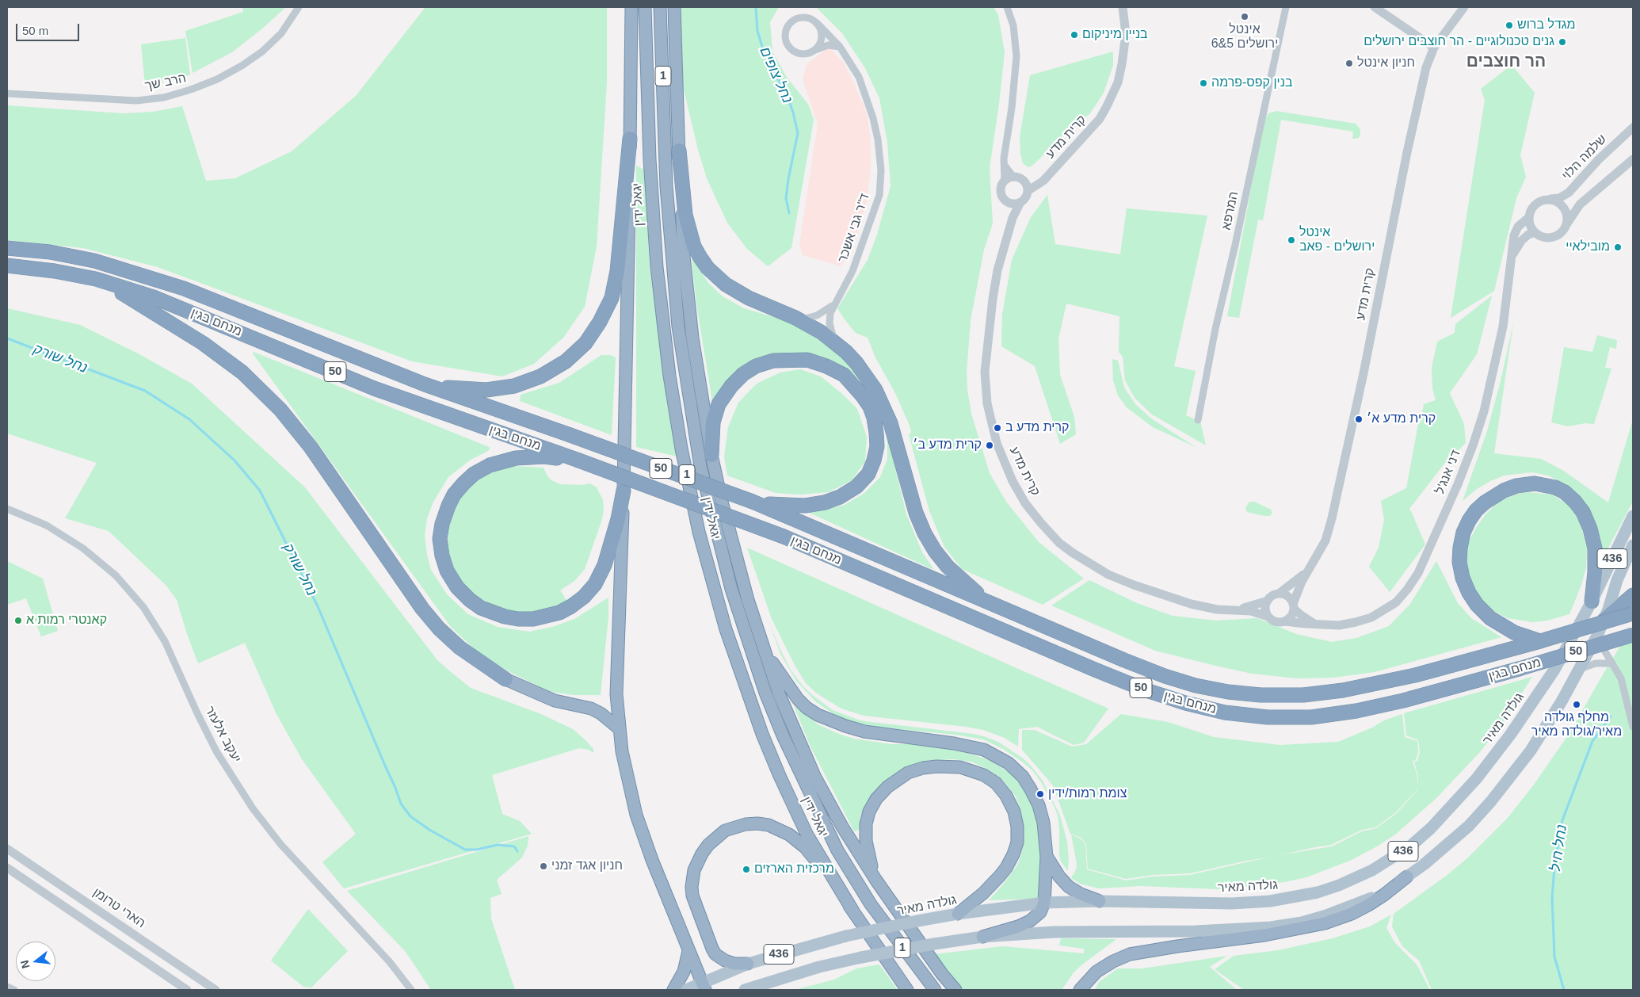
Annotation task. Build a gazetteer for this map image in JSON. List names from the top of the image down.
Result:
{
  "streets": {
    "highway": [
      "1",
      "יגאל ידין",
      "מנחם בגין",
      "50"
    ],
    "main road": ["436", "גולדה מאיר"],
    "street": [
      "הרב שך",
      "קרית מדע",
      "שלמה הלוי",
      "המרפא",
      "ד\"ר גבי אשכר",
      "דני אנג'ל",
      "יעקב אלעזר",
      "הארי טרומן"
    ]
  },
  "crossings": [
    ["1", "יגאל ידין"],
    ["קרית מדע", "דני אנג'ל"],
    ["שלמה הלוי", "דני אנג'ל"]
  ],
  "districts": ["הר חוצבים"],
  "water": ["נחל צופים", "נחל שורק", "נחל חיל"],
  "places": [
    "אינטל ירושלים 5&6",
    "מגדל ברוש",
    "בניין מיניקום",
    "גנים טכנולוגיים - הר חוצבים ירושלים",
    "חניון אינטל",
    "בנין קפס-פרמה",
    "אינטל ירושלים - פאב",
    "מובילאיי",
    "קרית מדע א׳",
    "קרית מדע ב",
    "קרית מדע ב׳",
    "קאנטרי רמות א",
    "מחלף גולדה מאיר/גולדה מאיר",
    "צומת רמות/ידין",
    "חניון אגד זמני",
    "מרכזית הארזים"
  ],
  "scale_bar": "50 m",
  "north": "left"
}
